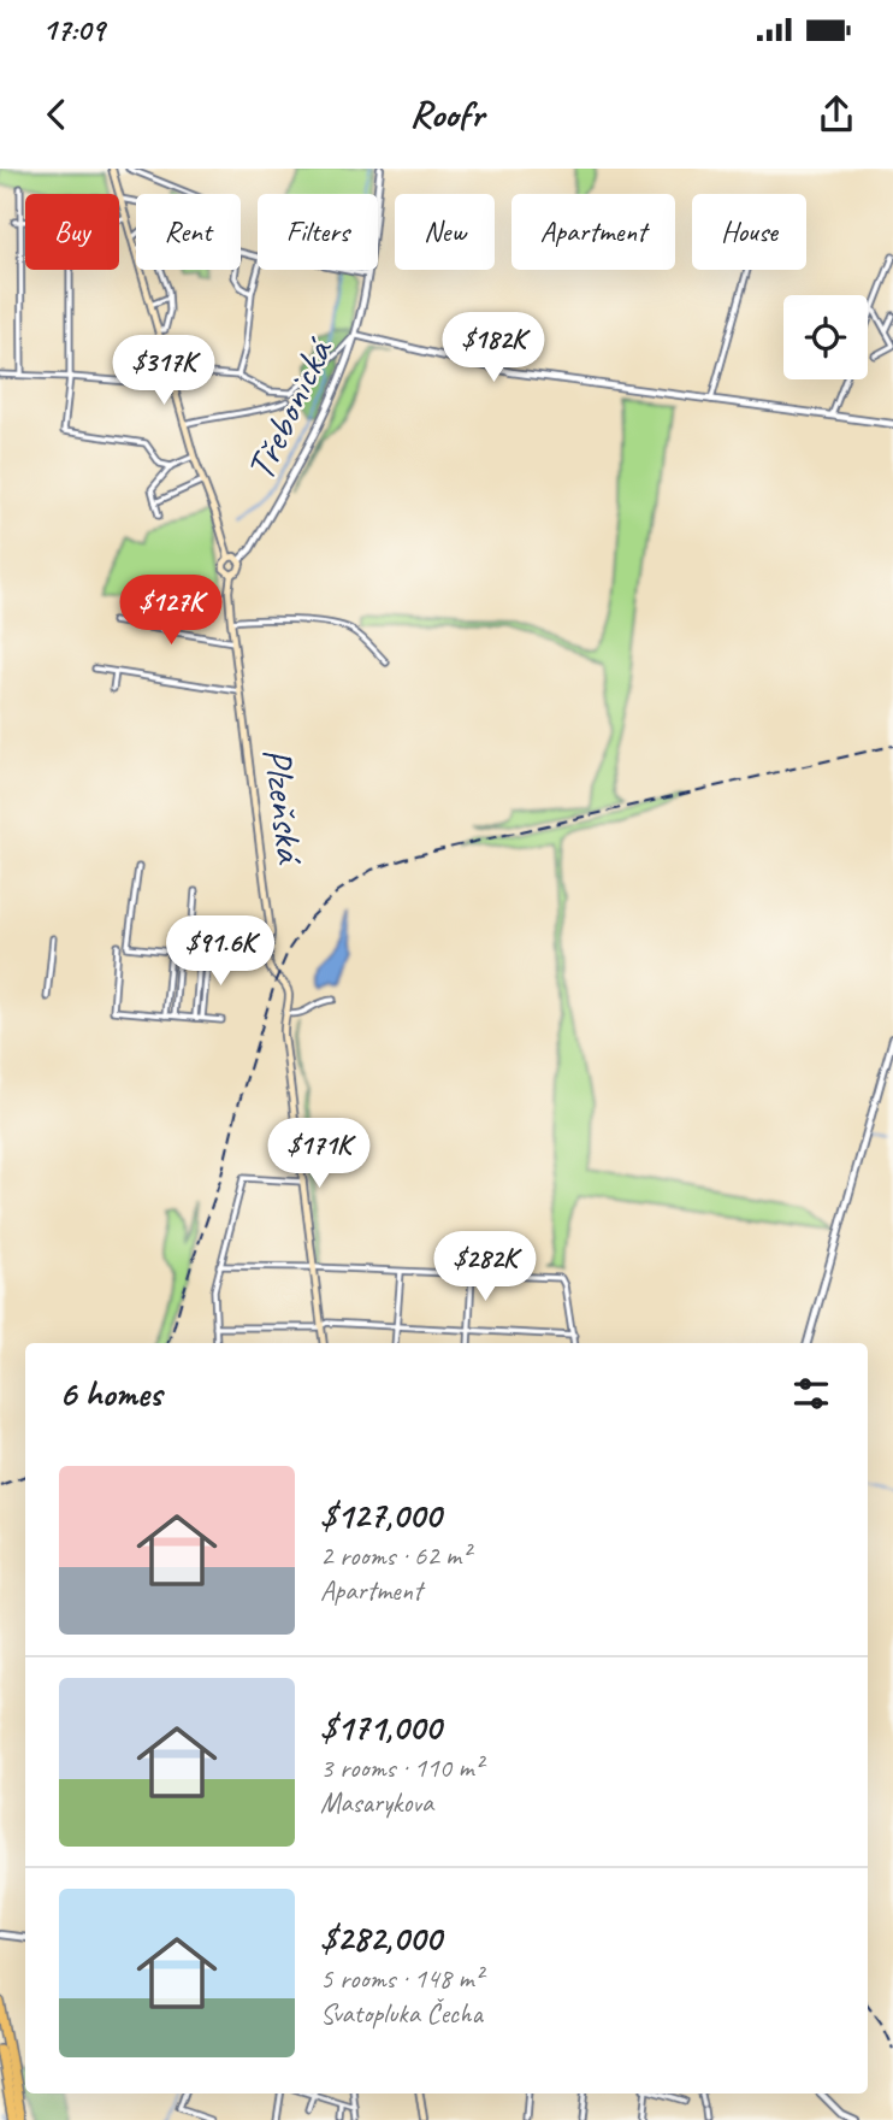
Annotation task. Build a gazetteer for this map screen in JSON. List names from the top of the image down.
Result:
{
  "streets": {
    "main road": ["Plzeňská"],
    "street": ["Třebonická"]
  },
  "crossings": [
    ["Třebonická", "Plzeňská"]
  ],
  "page": {
    "status": "17:09",
    "header": "Roofr",
    "chip": [
      "Buy",
      "Rent",
      "Filters",
      "New",
      "Apartment",
      "House"
    ],
    "price": [
      "$182K",
      "$317K",
      "$127K",
      "$91.6K",
      "$171K",
      "$282K"
    ],
    "heading": "6 homes",
    "list": [
      {
        "name": "$127,000",
        "note": "2 rooms · 62 m² · Apartment"
      },
      {
        "name": "$171,000",
        "note": "3 rooms · 110 m² · Masarykova"
      },
      {
        "name": "$282,000",
        "note": "5 rooms · 148 m² · Svatopluka Čecha"
      }
    ]
  }
}
